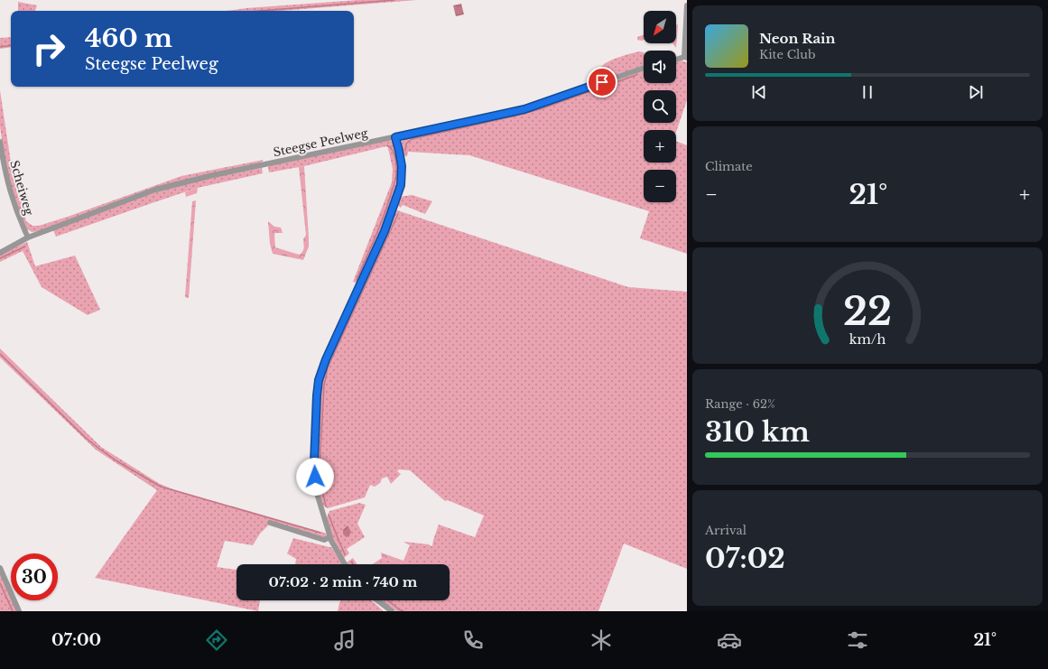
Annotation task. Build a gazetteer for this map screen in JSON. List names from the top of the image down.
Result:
{
  "streets": {
    "street": ["Steegse Peelweg", "Scheiweg"]
  },
  "crossings": [
    ["Steegse Peelweg", "Scheiweg"]
  ],
  "north": "bottom left",
  "page": {
    "map_buttons": ["+", "−"],
    "turn": ["460 m", "Steegse Peelweg"],
    "song": ["Neon Rain", "Kite Club"],
    "tile": [
      "Climate",
      ["Range · 62%", "310 km"],
      ["Arrival", "07:02"]
    ],
    "heat": ["−", "21°", "+"],
    "limit": "30",
    "trip": "07:02 · 2 min · 740 m",
    "tabs": ["07:00", "21°"],
    "gauge": ["22", "km/h"]
  }
}
